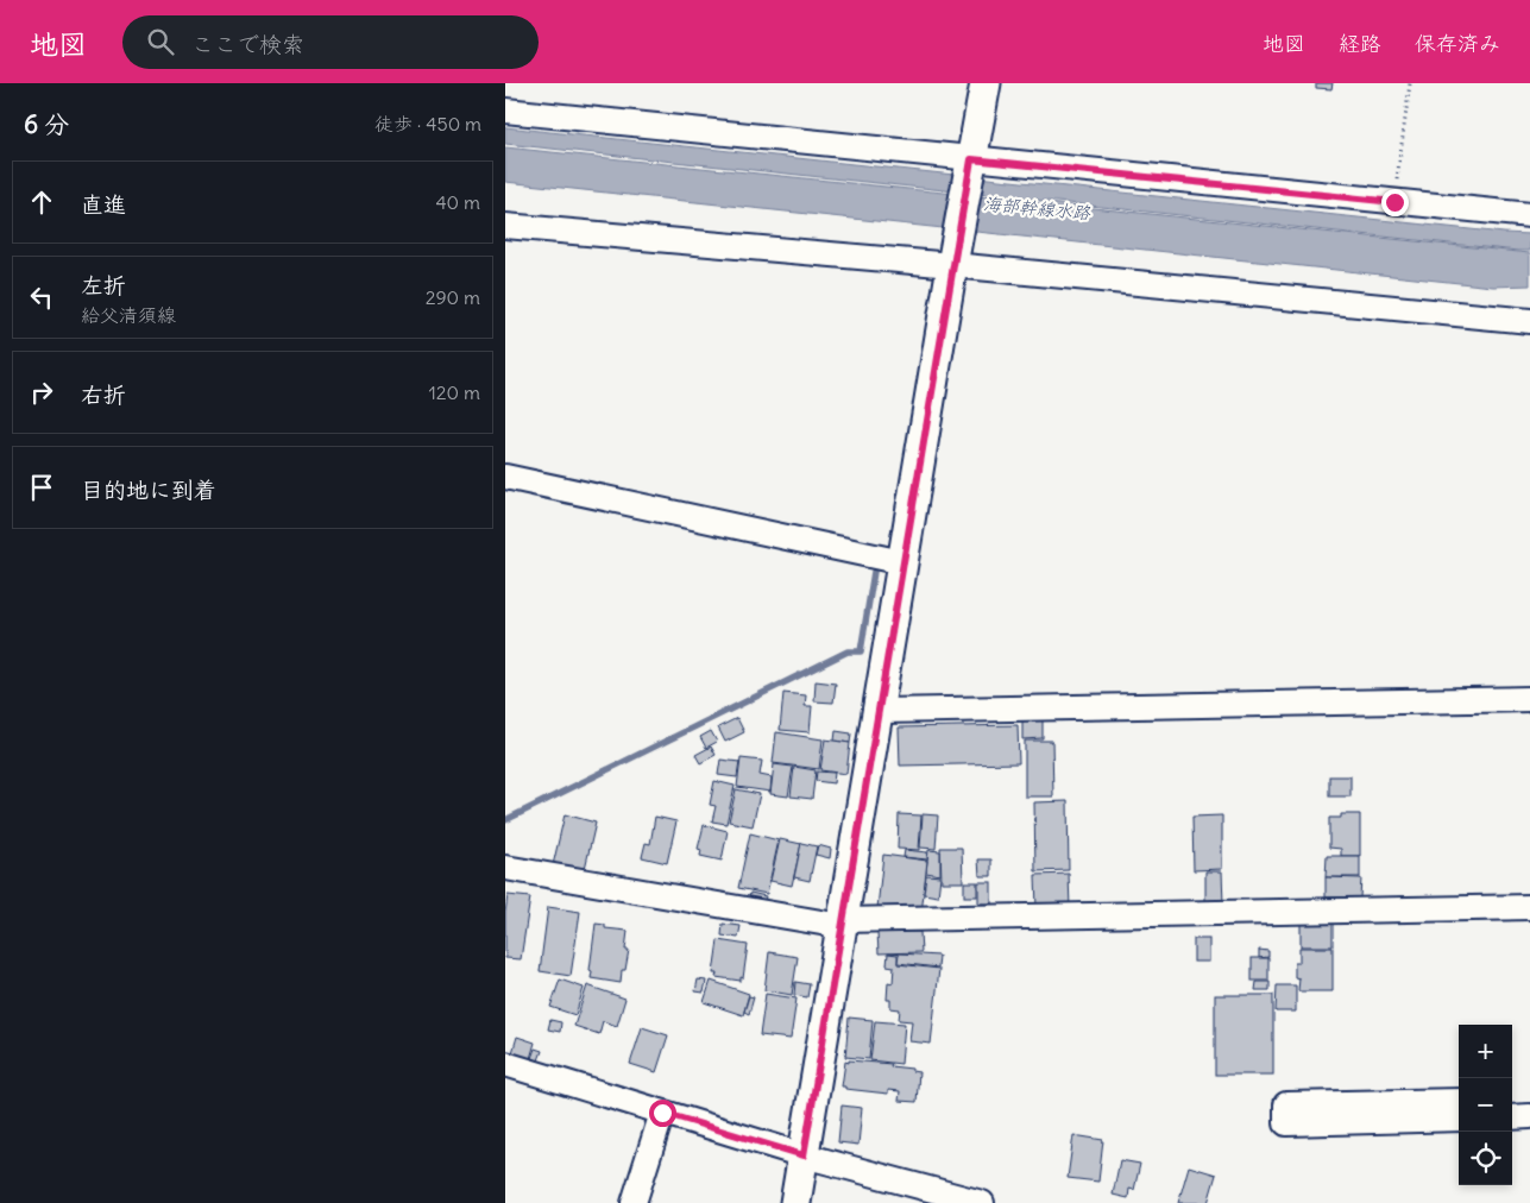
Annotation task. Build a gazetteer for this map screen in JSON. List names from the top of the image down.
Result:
{
  "water": ["海部幹線水路"],
  "page": {
    "header": "地図",
    "search": "ここで検索",
    "nav": ["地図", "経路", "保存済み"],
    "heading": ["6 分", "徒歩 · 450 m"],
    "list": [
      ["直進", "40 m"],
      ["左折", "給父清須線", "290 m"],
      ["右折", "120 m"],
      "目的地に到着"
    ],
    "map_buttons": ["+", "−"]
  }
}
